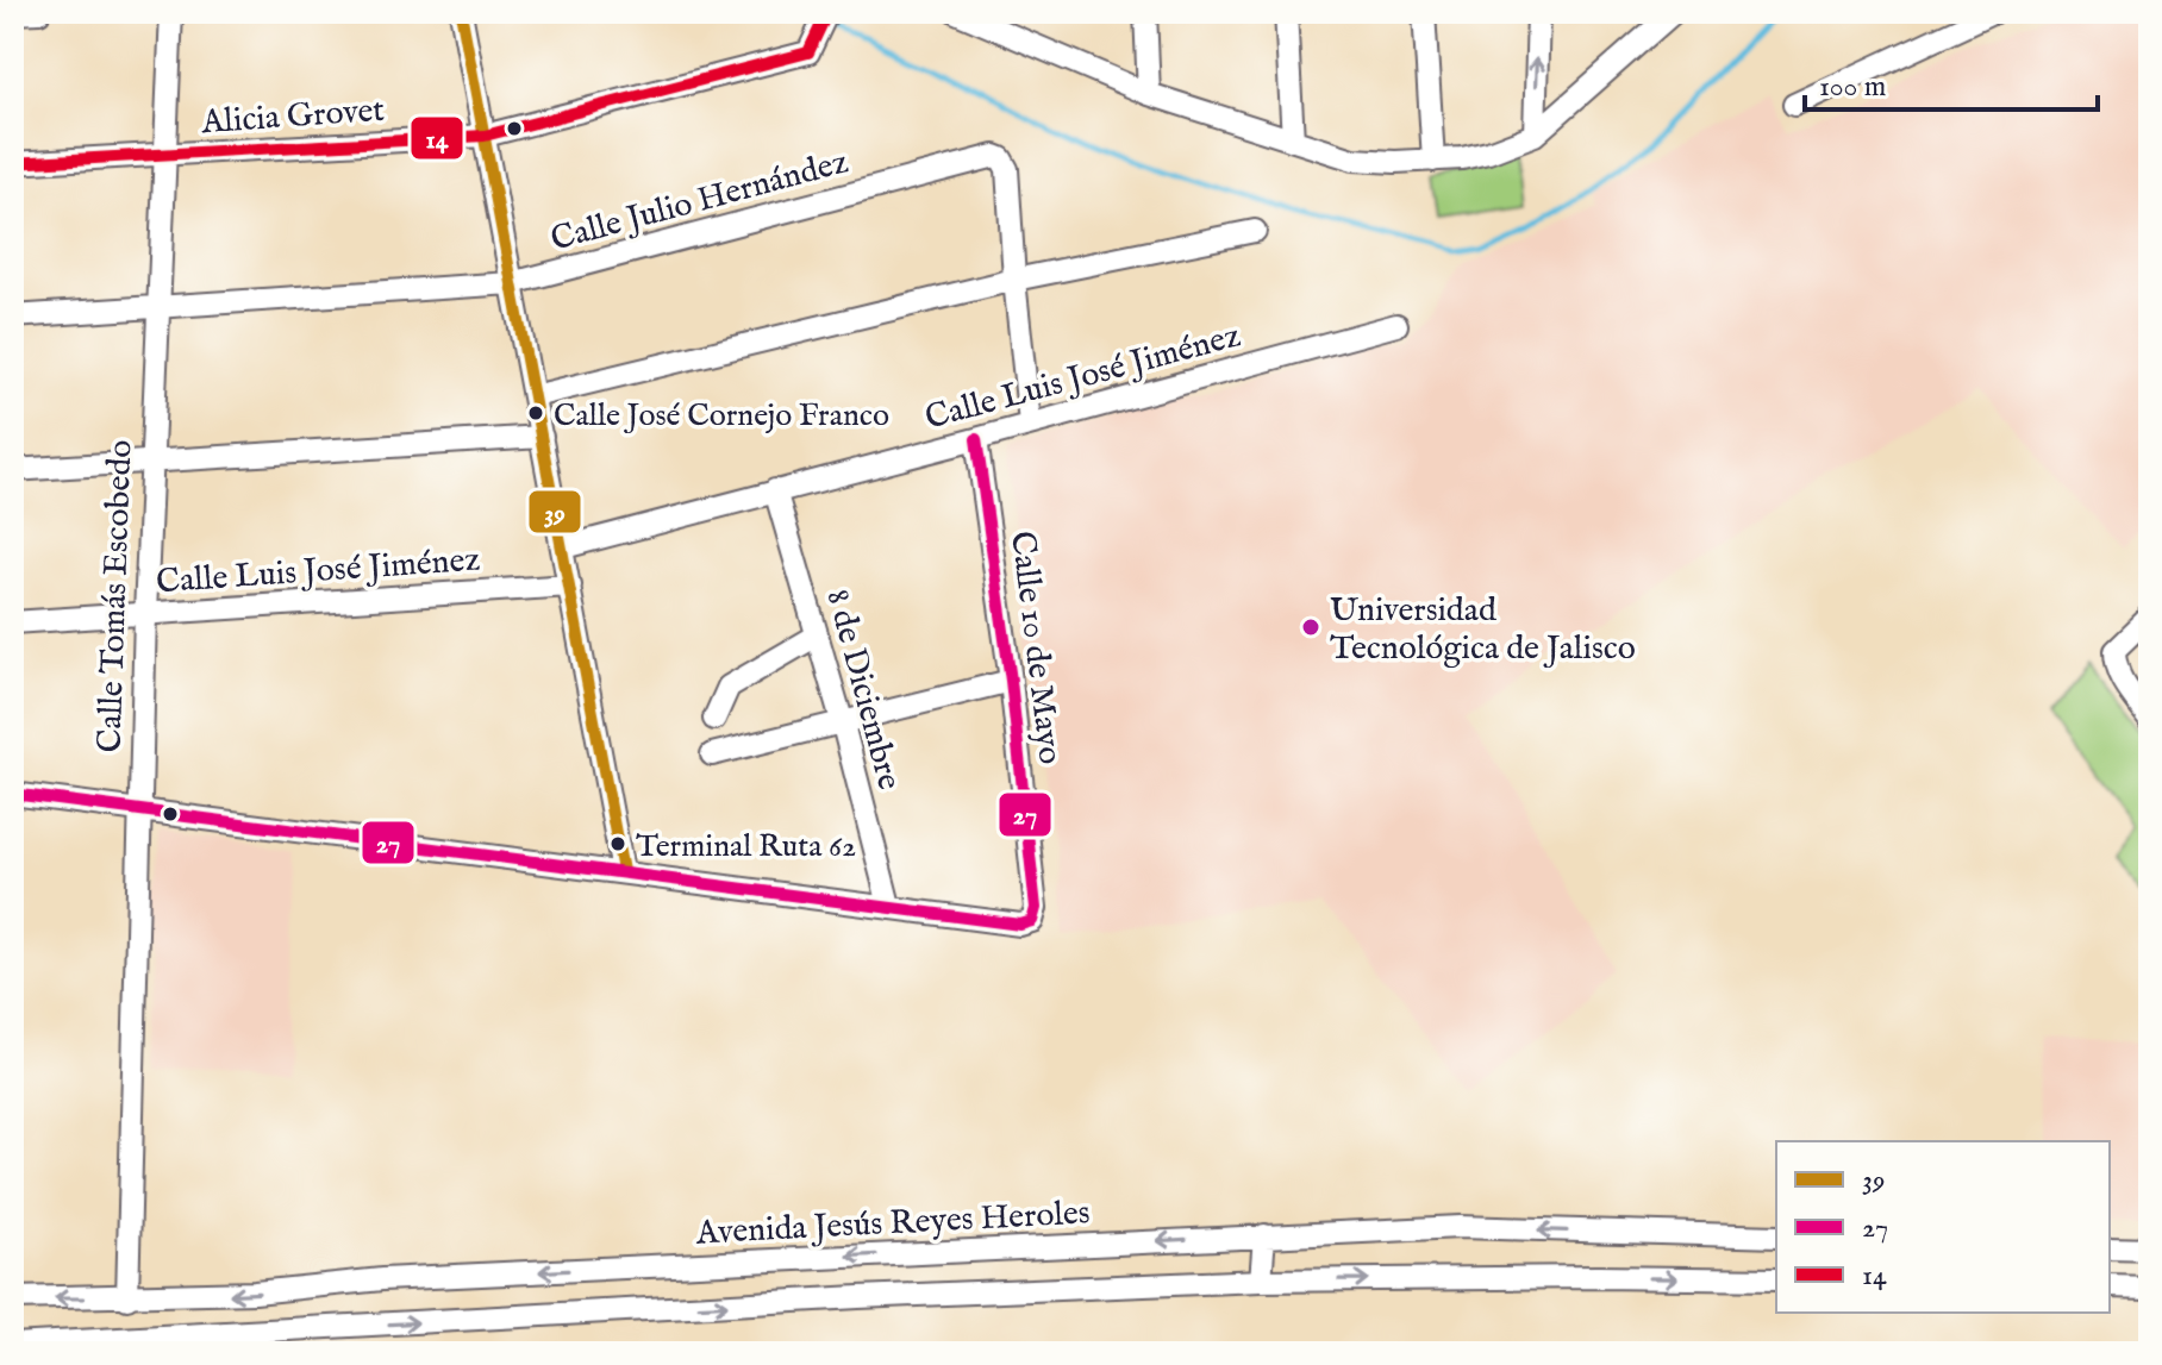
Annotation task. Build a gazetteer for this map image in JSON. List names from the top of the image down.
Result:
{
  "streets": {
    "street": [
      "Alicia Grovet",
      "Calle Julio Hernández",
      "Calle Luis José Jiménez",
      "Calle Tomás Escobedo",
      "Calle 10 de Mayo",
      "8 de Diciembre",
      "Avenida Jesús Reyes Heroles"
    ]
  },
  "crossings": [
    ["Alicia Grovet", "Calle Tomás Escobedo"],
    ["Calle Julio Hernández", "Calle Tomás Escobedo"],
    ["Calle Luis José Jiménez", "Calle Tomás Escobedo"],
    ["Calle Luis José Jiménez", "Calle 10 de Mayo"],
    ["Calle Luis José Jiménez", "8 de Diciembre"],
    ["Calle Tomás Escobedo", "Avenida Jesús Reyes Heroles"],
    ["Calle 10 de Mayo", "8 de Diciembre"]
  ],
  "places": ["Calle José Cornejo Franco", "Universidad Tecnológica de Jalisco", "Terminal Ruta 62"],
  "lines": ["transit line 39", "transit line 14", "transit line 27"],
  "legend": ["39", "27", "14"],
  "scale_bar": "100 m"
}
